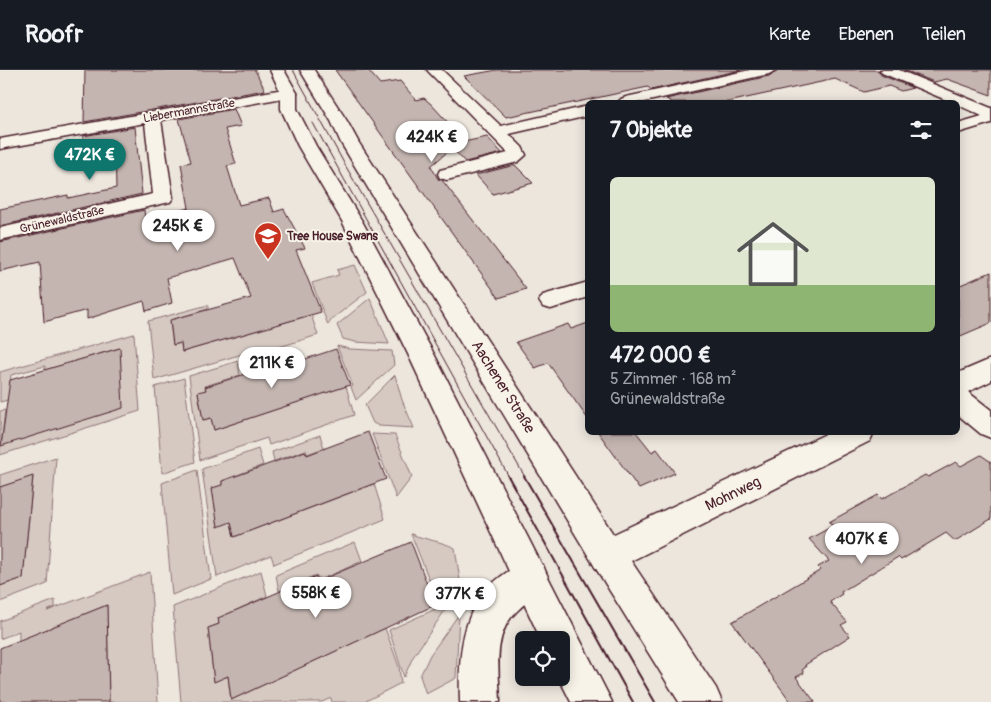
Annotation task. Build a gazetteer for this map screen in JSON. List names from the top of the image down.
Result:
{
  "streets": {
    "street": [
      "Liebermannstraße",
      "Grünewaldstraße",
      "Aachener Straße",
      "Mohnweg"
    ]
  },
  "crossings": [
    ["Liebermannstraße", "Grünewaldstraße"],
    ["Aachener Straße", "Mohnweg"]
  ],
  "places": {
    "school or university": ["Tree House Swans"]
  },
  "page": {
    "header": "Roofr",
    "nav": ["Karte", "Ebenen", "Teilen"],
    "heading": "7 Objekte",
    "price": [
      "424K €",
      "472K €",
      "245K €",
      "211K €",
      "407K €",
      "558K €",
      "377K €"
    ],
    "list": [
      {
        "name": "472 000 €",
        "note": "5 Zimmer · 168 m² · Grünewaldstraße"
      }
    ]
  }
}
